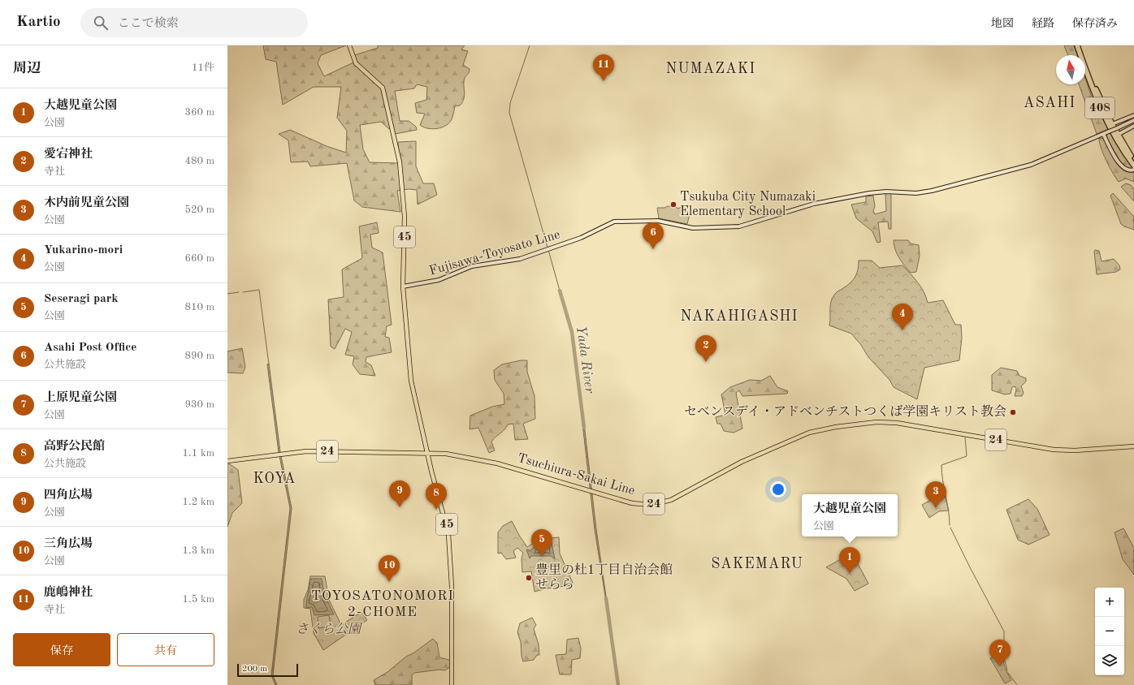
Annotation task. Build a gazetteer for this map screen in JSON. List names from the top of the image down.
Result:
{
  "streets": {
    "highway": ["408"],
    "main road": [
      "45",
      "Fujisawa-Toyosato Line",
      "24",
      "Tsuchiura-Sakai Line"
    ]
  },
  "crossings": [
    ["45", "Fujisawa-Toyosato Line"],
    ["45", "Tsuchiura-Sakai Line"]
  ],
  "districts": [
    "NUMAZAKI",
    "ASAHI",
    "NAKAHIGASHI",
    "KOYA",
    "SAKEMARU",
    "TOYOSATONOMORI 2-CHOME"
  ],
  "water": ["Yada River"],
  "parks": ["さくら公園"],
  "places": ["Tsukuba City Numazaki Elementary School", "セベンスデイ・アドベンチストつくば学園キリスト教会", "豊里の杜1丁目自治会館 せらら"],
  "scale_bar": "200 m",
  "north": "top",
  "page": {
    "header": "Kartio",
    "search": "ここで検索",
    "nav": ["地図", "経路", "保存済み"],
    "heading": ["周辺", "11件"],
    "pins": [
      "11",
      "6",
      "4",
      "2",
      "9",
      "3",
      "8",
      "5",
      "1",
      "10",
      "7"
    ],
    "list": [
      {
        "mark": "1",
        "name": "大越児童公園",
        "note": "公園",
        "value": "360 m"
      },
      {
        "mark": "2",
        "name": "愛宕神社",
        "note": "寺社",
        "value": "480 m"
      },
      {
        "mark": "3",
        "name": "木内前児童公園",
        "note": "公園",
        "value": "520 m"
      },
      {
        "mark": "4",
        "name": "Yukarino-mori",
        "note": "公園",
        "value": "660 m"
      },
      {
        "mark": "5",
        "name": "Seseragi park",
        "note": "公園",
        "value": "810 m"
      },
      {
        "mark": "6",
        "name": "Asahi Post Office",
        "note": "公共施設",
        "value": "890 m"
      },
      {
        "mark": "7",
        "name": "上原児童公園",
        "note": "公園",
        "value": "930 m"
      },
      {
        "mark": "8",
        "name": "高野公民館",
        "note": "公共施設",
        "value": "1.1 km"
      },
      {
        "mark": "9",
        "name": "四角広場",
        "note": "公園",
        "value": "1.2 km"
      },
      {
        "mark": "10",
        "name": "三角広場",
        "note": "公園",
        "value": "1.3 km"
      },
      {
        "mark": "11",
        "name": "鹿嶋神社",
        "note": "寺社",
        "value": "1.5 km"
      }
    ],
    "popup": ["大越児童公園", "公園"],
    "map_buttons": ["+", "−"],
    "buttons": ["保存", "共有"],
    "scale": "200 m"
  }
}
